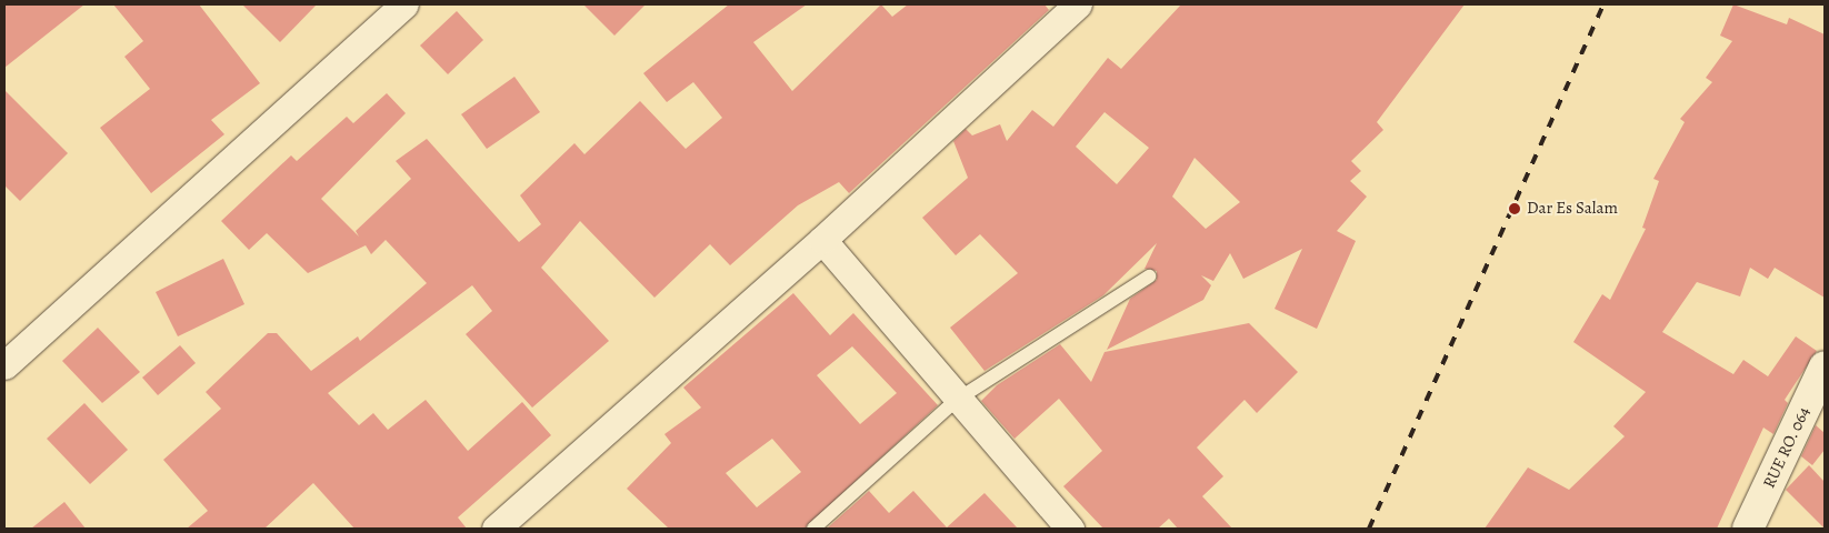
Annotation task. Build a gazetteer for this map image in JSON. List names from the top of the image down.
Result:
{
  "streets": {
    "street": ["RUE RO. 064"]
  },
  "places": ["Dar Es Salam"]
}
